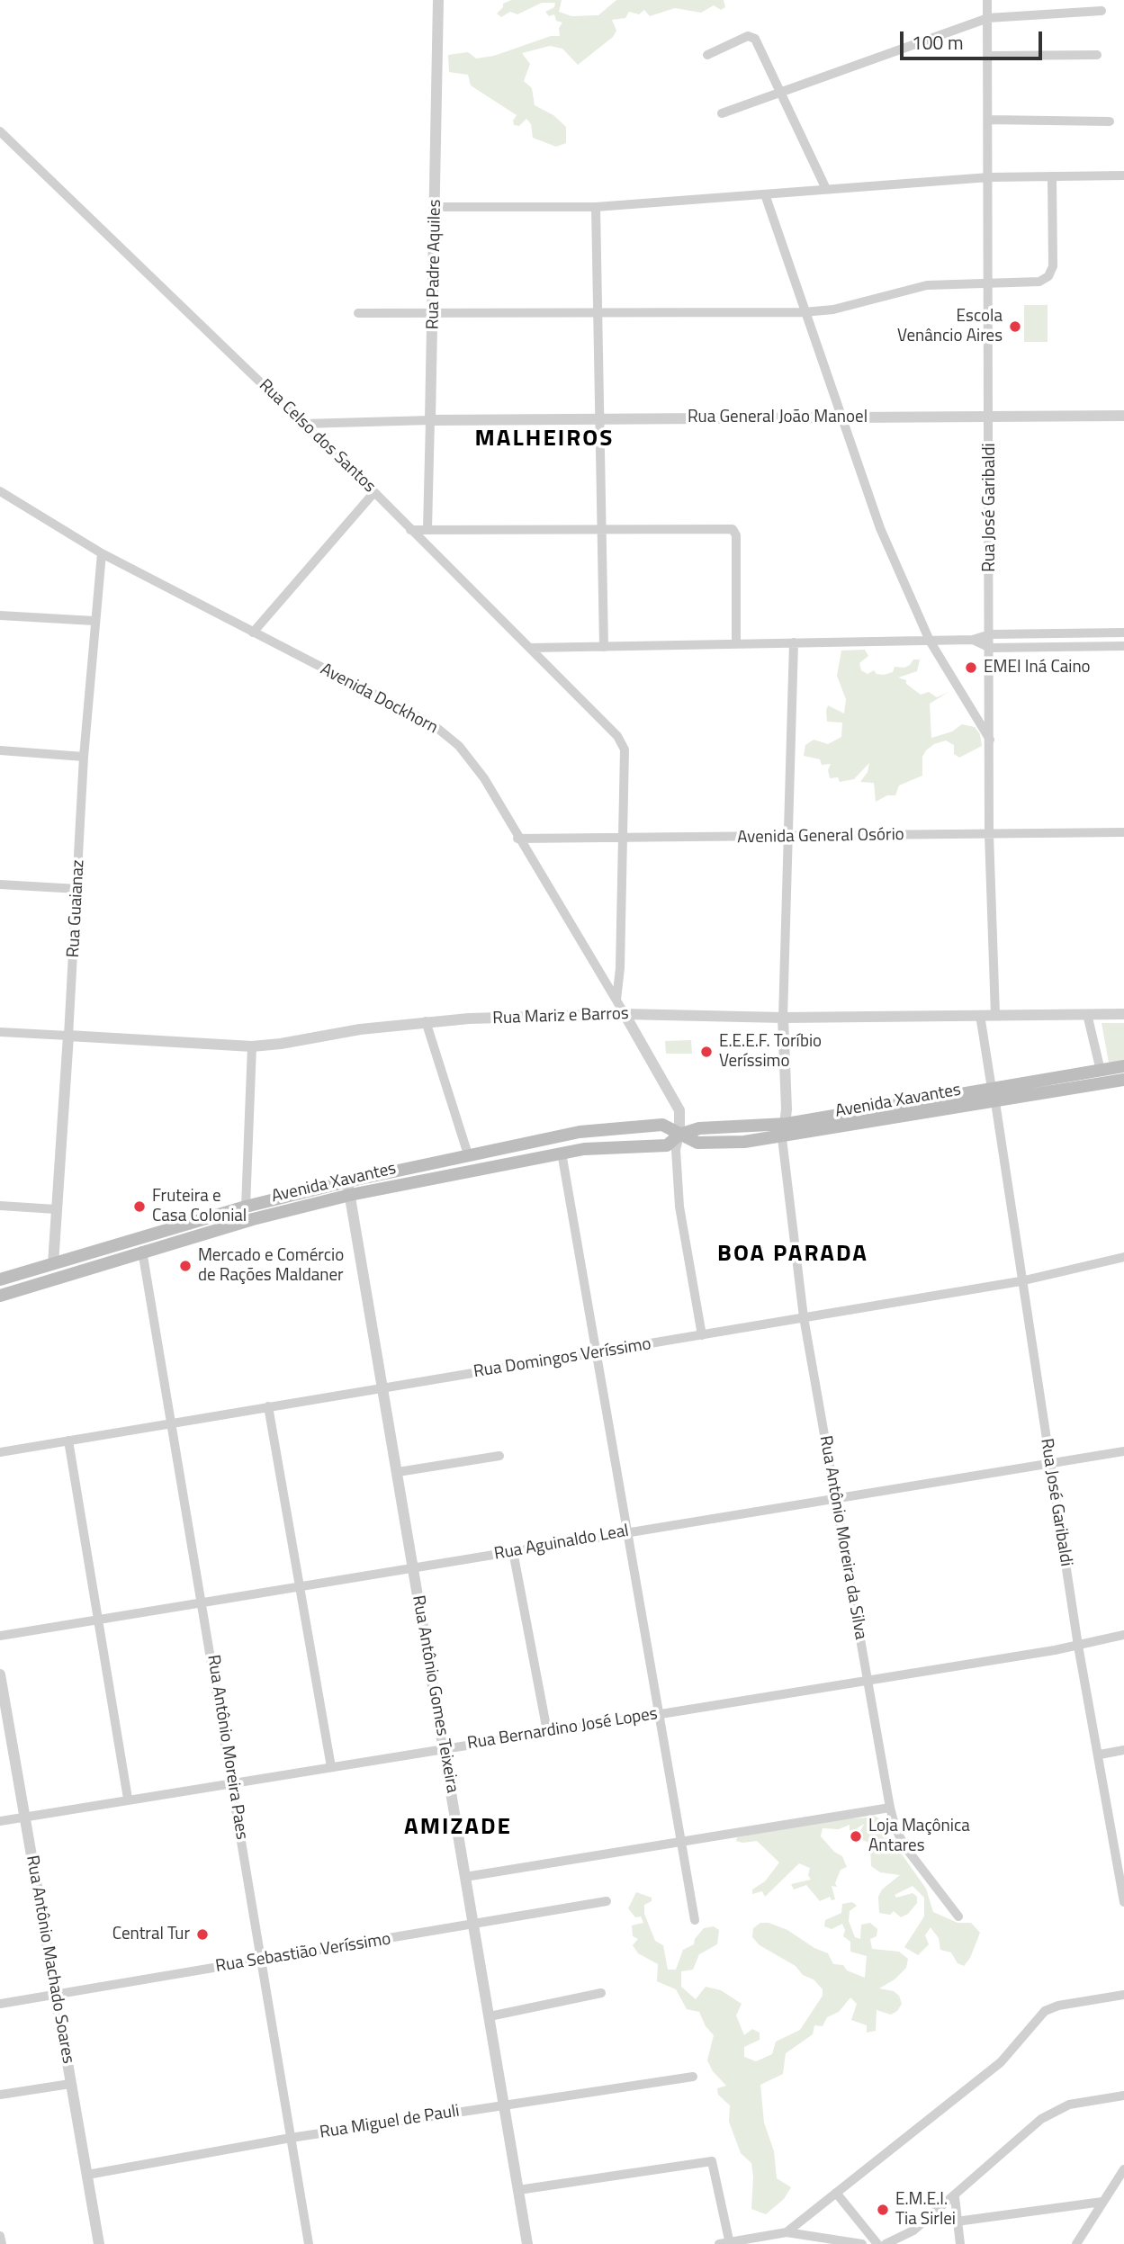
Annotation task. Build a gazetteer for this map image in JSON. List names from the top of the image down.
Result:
{
  "streets": {
    "main road": ["Avenida Xavantes"],
    "street": [
      "Rua Padre Aquiles",
      "Rua General João Manoel",
      "Rua Celso dos Santos",
      "Rua José Garibaldi",
      "Avenida Dockhorn",
      "Avenida General Osório",
      "Rua Guaianaz",
      "Rua Mariz e Barros",
      "Rua Domingos Veríssimo",
      "Rua Antônio Moreira da Silva",
      "Rua Aguinaldo Leal",
      "Rua Antônio Gomes Teixeira",
      "Rua Bernardino José Lopes",
      "Rua Antônio Moreira Paes",
      "Rua Sebastião Veríssimo",
      "Rua Antônio Machado Soares",
      "Rua Miguel de Pauli"
    ]
  },
  "crossings": [
    ["Rua Padre Aquiles", "Rua General João Manoel"],
    ["Rua General João Manoel", "Rua José Garibaldi"],
    ["Rua Celso dos Santos", "Avenida General Osório"],
    ["Rua José Garibaldi", "Avenida General Osório"],
    ["Rua José Garibaldi", "Rua Mariz e Barros"],
    ["Rua José Garibaldi", "Avenida Xavantes"],
    ["Rua José Garibaldi", "Rua Domingos Veríssimo"],
    ["Rua José Garibaldi", "Rua Aguinaldo Leal"],
    ["Rua José Garibaldi", "Rua Bernardino José Lopes"],
    ["Avenida Dockhorn", "Avenida General Osório"],
    ["Avenida Dockhorn", "Rua Guaianaz"],
    ["Avenida Dockhorn", "Rua Mariz e Barros"],
    ["Avenida Dockhorn", "Avenida Xavantes"],
    ["Rua Guaianaz", "Rua Mariz e Barros"],
    ["Rua Guaianaz", "Avenida Xavantes"],
    ["Avenida Xavantes", "Rua Antônio Moreira da Silva"],
    ["Avenida Xavantes", "Rua Antônio Gomes Teixeira"],
    ["Avenida Xavantes", "Rua Antônio Moreira Paes"],
    ["Rua Domingos Veríssimo", "Rua Antônio Moreira da Silva"],
    ["Rua Domingos Veríssimo", "Rua Antônio Gomes Teixeira"],
    ["Rua Domingos Veríssimo", "Rua Antônio Moreira Paes"],
    ["Rua Antônio Moreira da Silva", "Rua Aguinaldo Leal"],
    ["Rua Antônio Moreira da Silva", "Rua Bernardino José Lopes"],
    ["Rua Aguinaldo Leal", "Rua Antônio Gomes Teixeira"],
    ["Rua Aguinaldo Leal", "Rua Antônio Moreira Paes"],
    ["Rua Antônio Gomes Teixeira", "Rua Bernardino José Lopes"],
    ["Rua Antônio Gomes Teixeira", "Rua Sebastião Veríssimo"],
    ["Rua Antônio Gomes Teixeira", "Rua Miguel de Pauli"],
    ["Rua Bernardino José Lopes", "Rua Antônio Moreira Paes"],
    ["Rua Bernardino José Lopes", "Rua Antônio Machado Soares"],
    ["Rua Antônio Moreira Paes", "Rua Sebastião Veríssimo"],
    ["Rua Antônio Moreira Paes", "Rua Miguel de Pauli"],
    ["Rua Sebastião Veríssimo", "Rua Antônio Machado Soares"],
    ["Rua Antônio Machado Soares", "Rua Miguel de Pauli"]
  ],
  "districts": ["MALHEIROS", "BOA PARADA", "AMIZADE"],
  "places": [
    "Escola Venâncio Aires",
    "EMEI Iná Caino",
    "E.E.E.F. Toríbio Veríssimo",
    "Fruteira e Casa Colonial",
    "Mercado e Comércio de Rações Maldaner",
    "Loja Maçônica Antares",
    "Central Tur",
    "E.M.E.I. Tia Sirlei"
  ],
  "scale_bar": "100 m"
}
